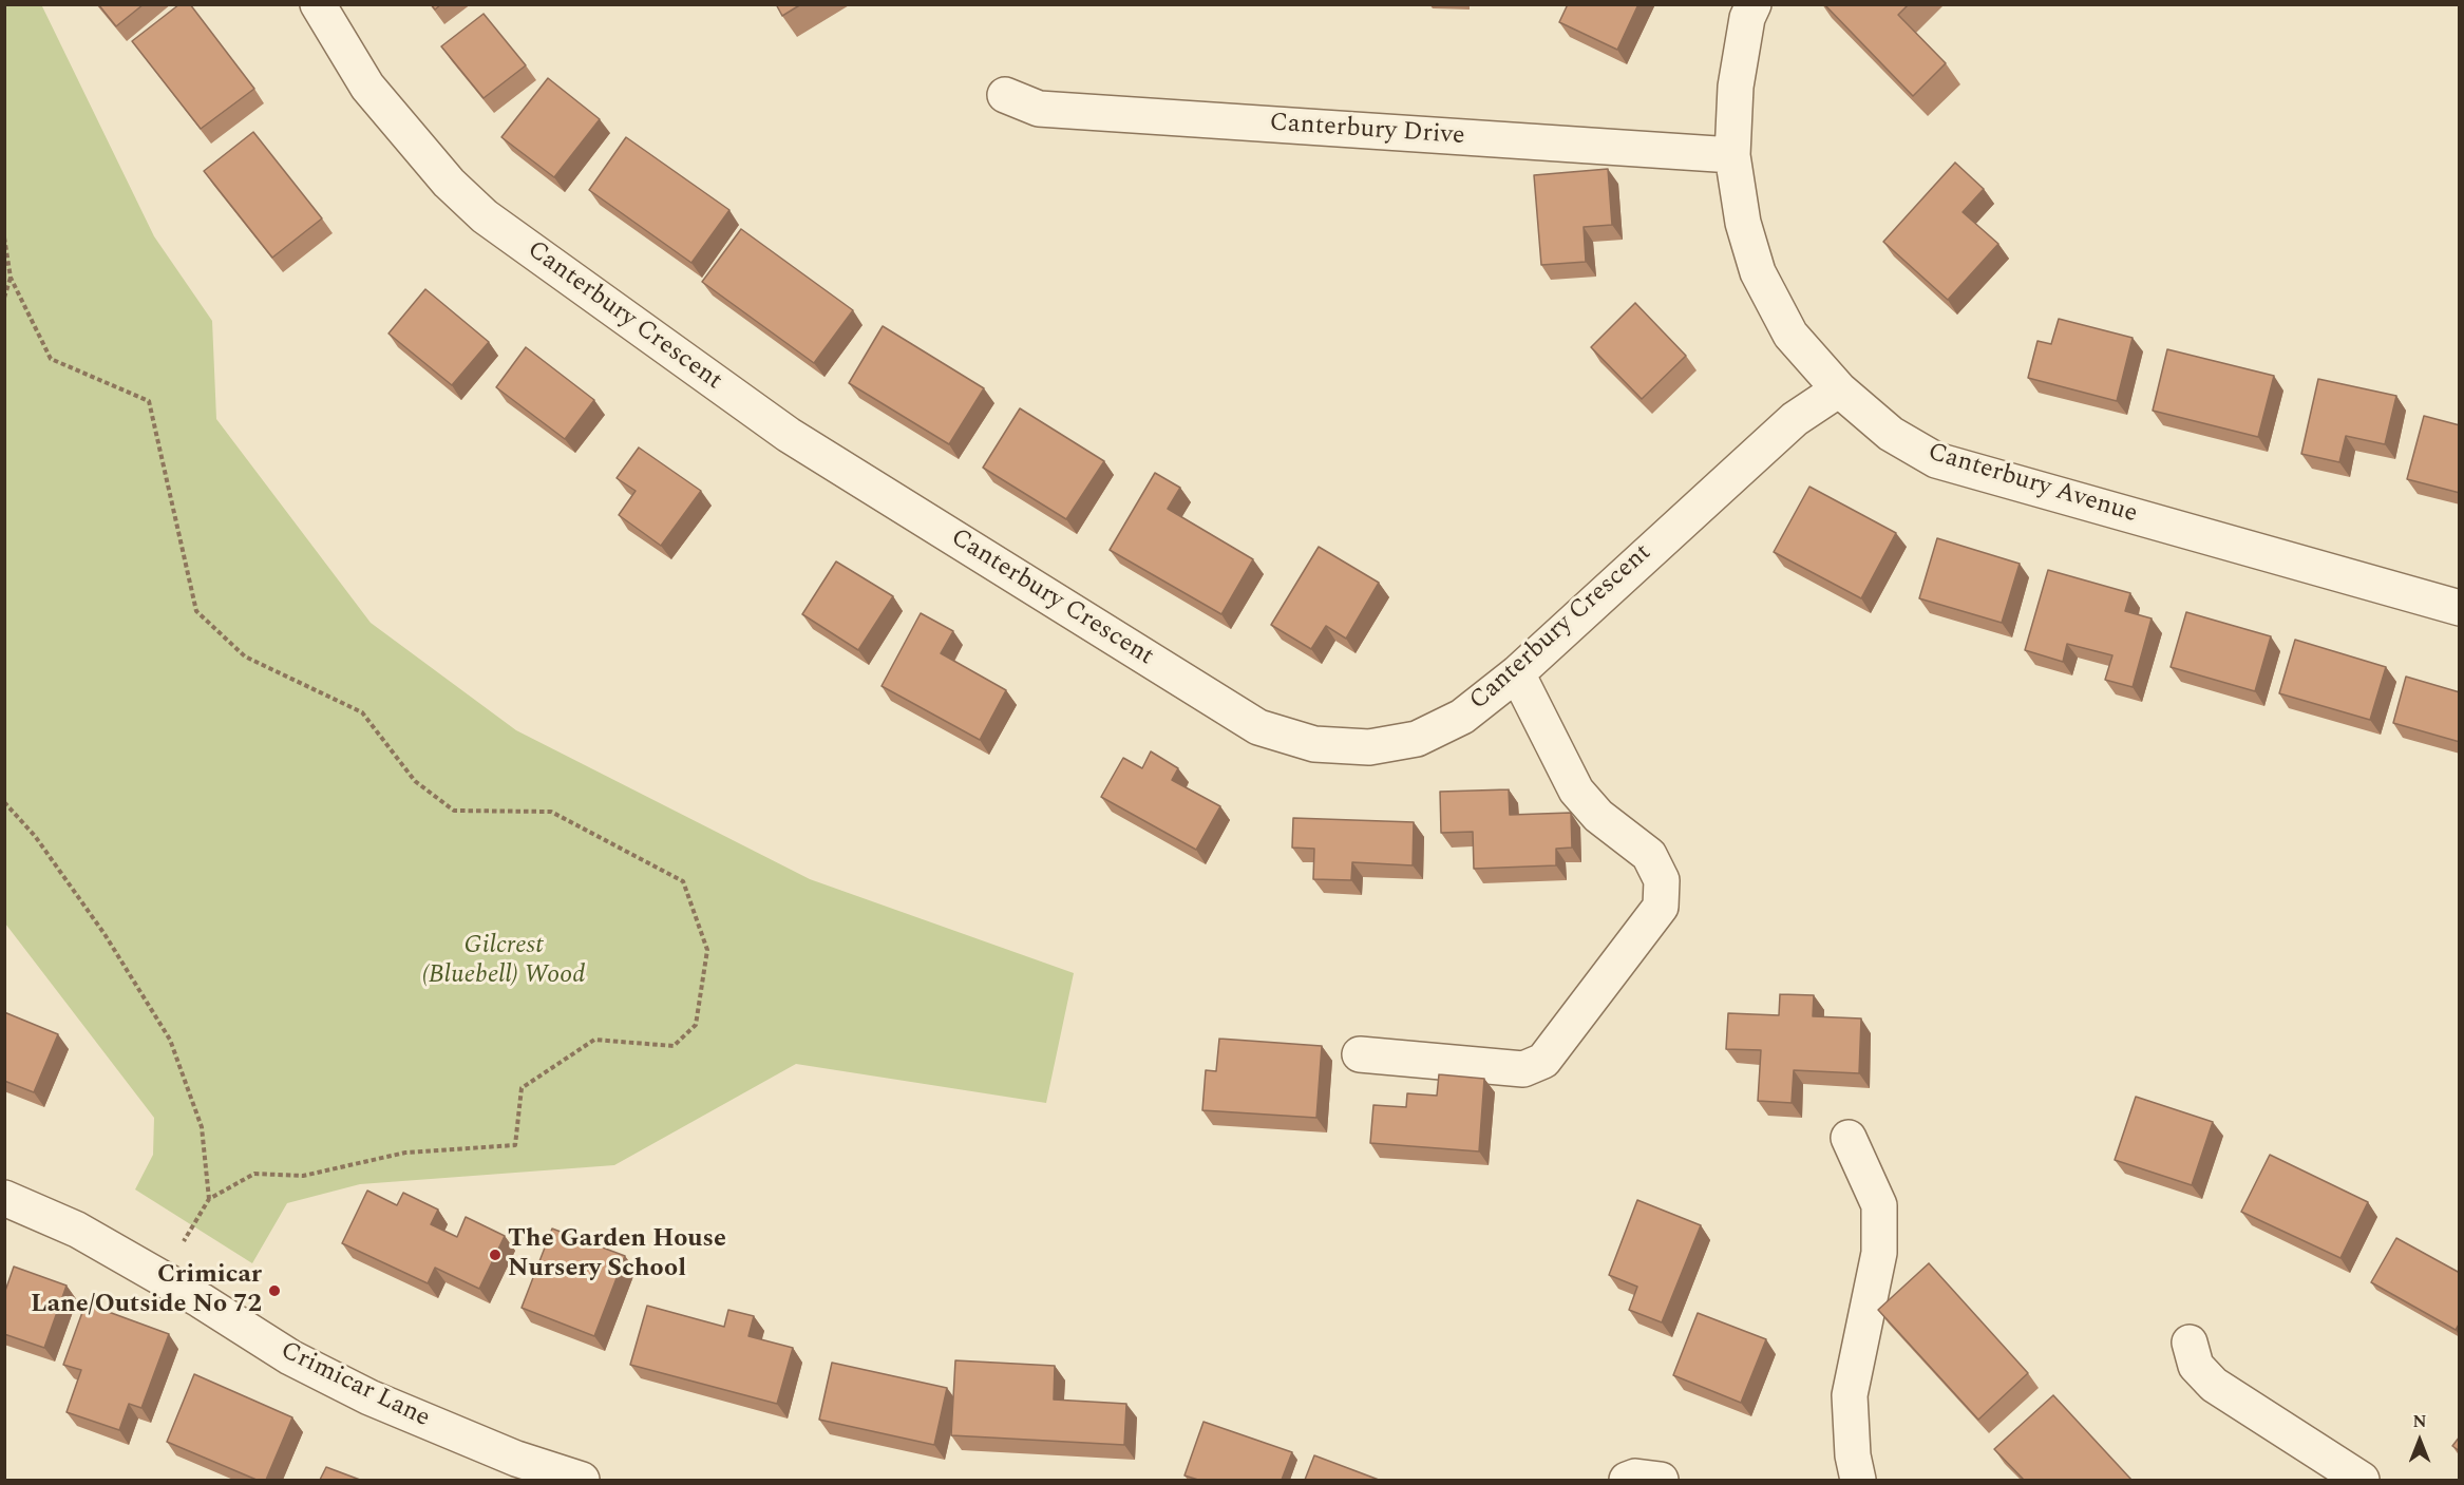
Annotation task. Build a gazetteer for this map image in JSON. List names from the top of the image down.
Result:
{
  "streets": {
    "street": [
      "Canterbury Drive",
      "Canterbury Crescent",
      "Canterbury Avenue",
      "Crimicar Lane"
    ]
  },
  "crossings": [
    ["Canterbury Drive", "Canterbury Avenue"],
    ["Canterbury Crescent", "Canterbury Avenue"]
  ],
  "parks": ["Gilcrest (Bluebell) Wood"],
  "places": ["The Garden House Nursery School", "Crimicar Lane/Outside No 72"],
  "north": "top"
}
